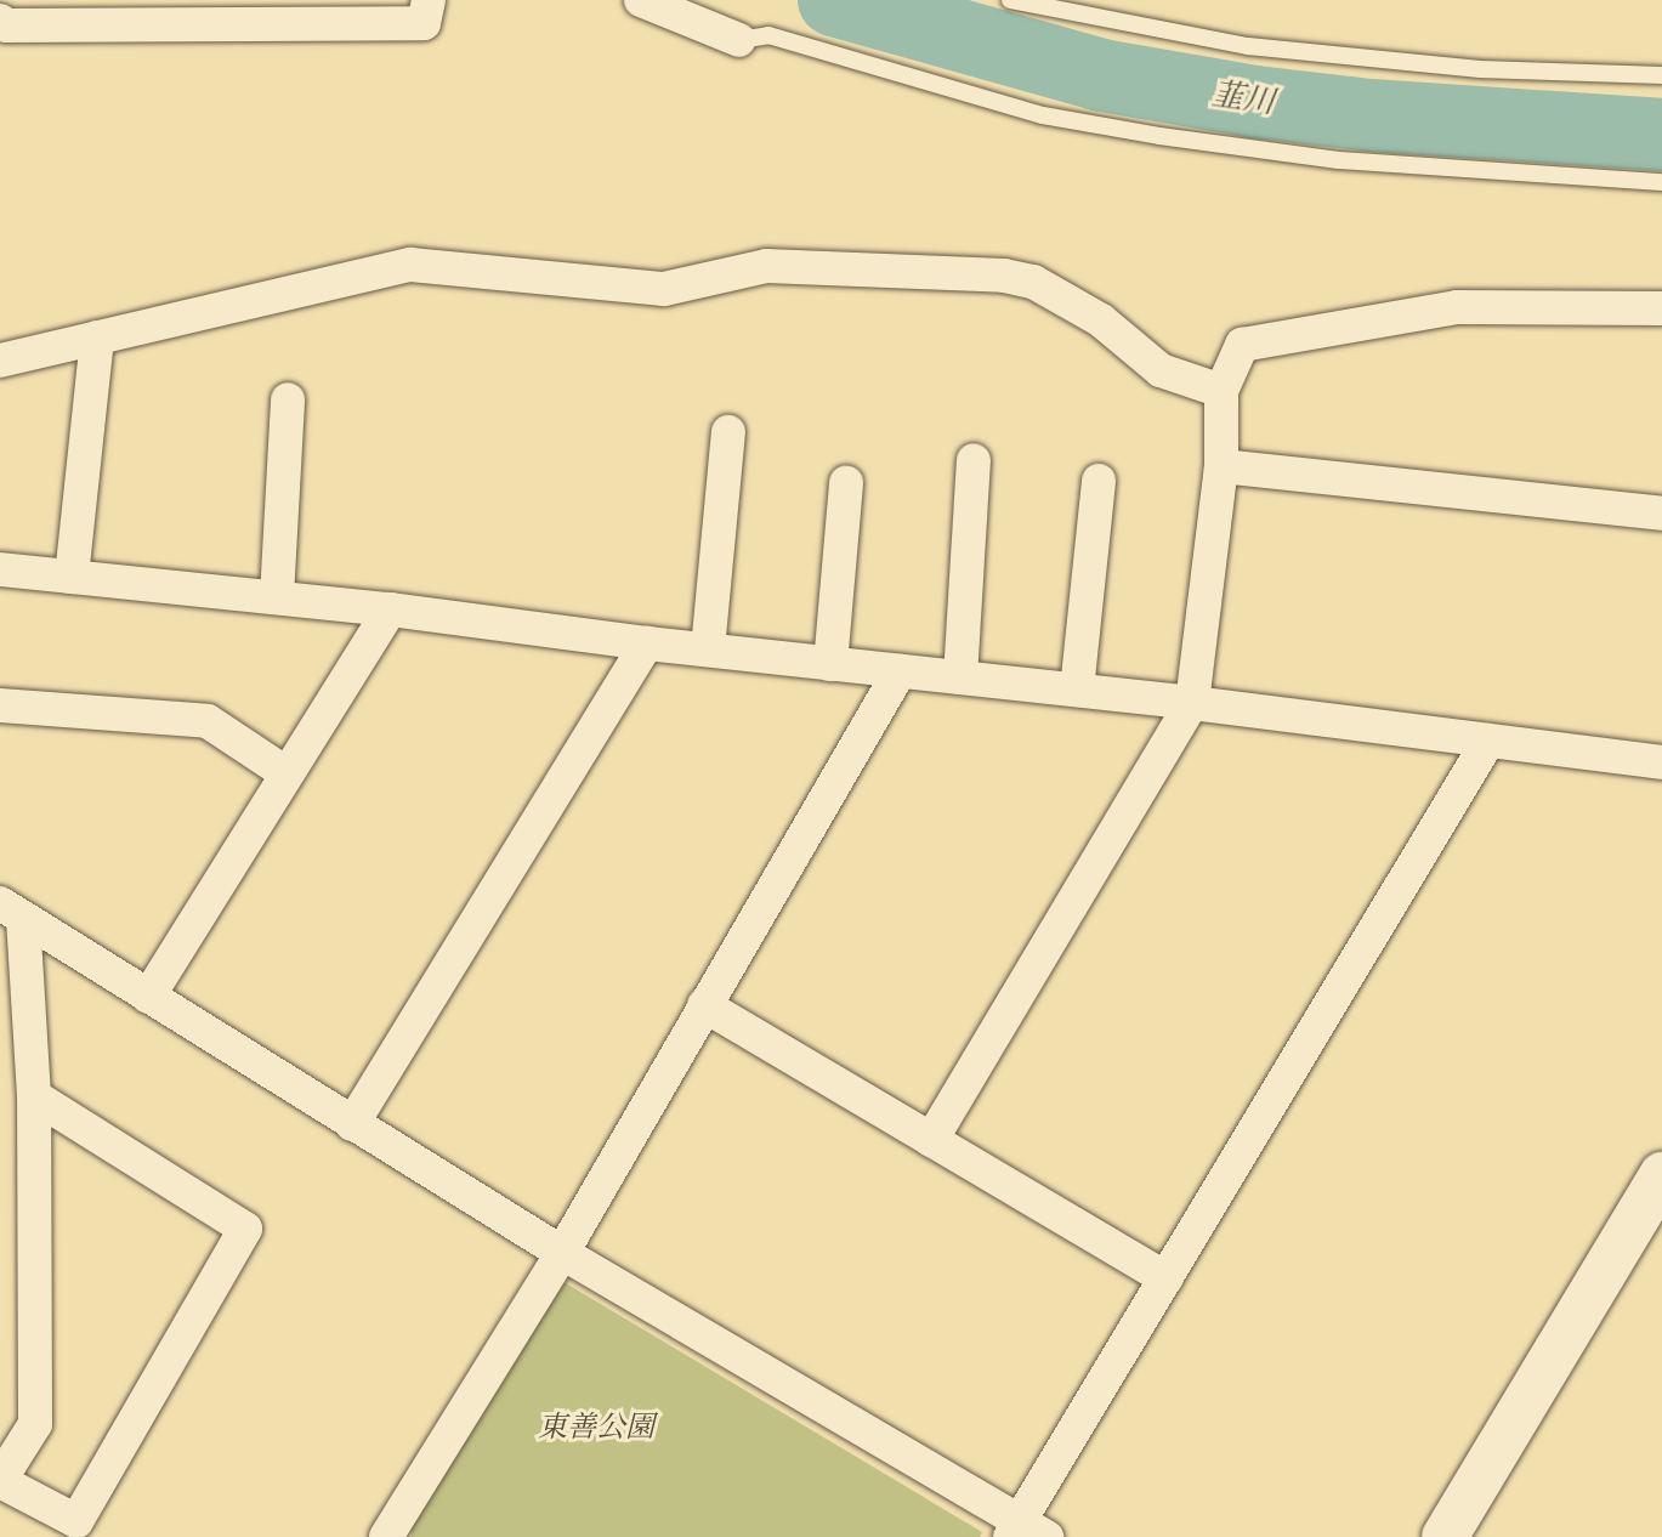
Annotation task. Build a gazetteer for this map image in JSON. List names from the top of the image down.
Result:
{
  "water": ["韮川"],
  "parks": ["東善公園"]
}
